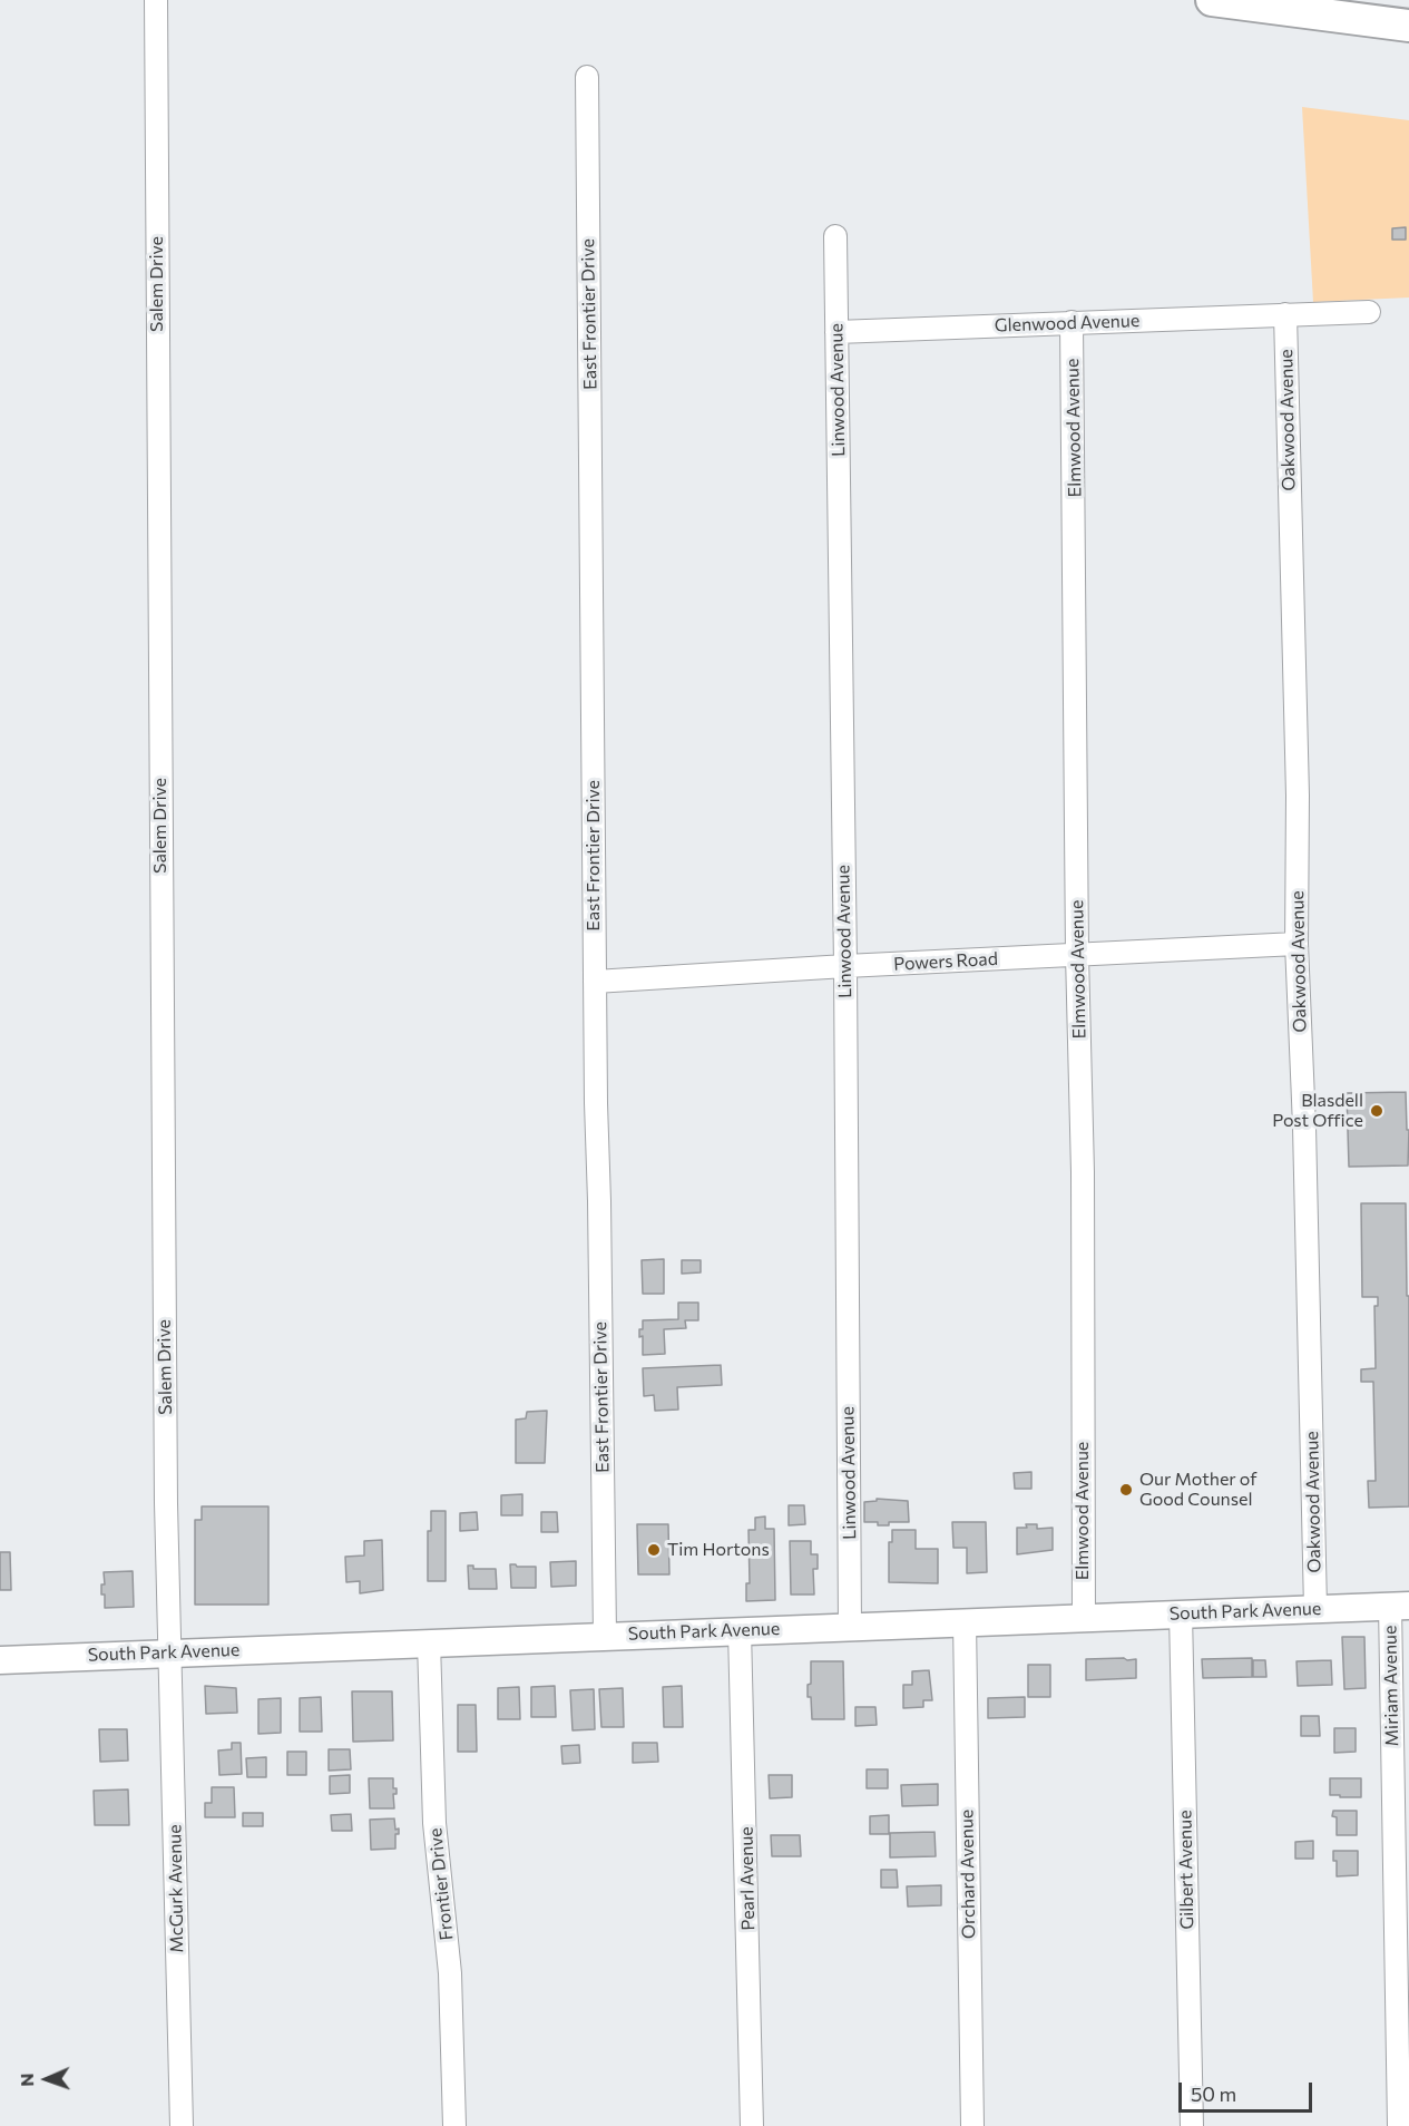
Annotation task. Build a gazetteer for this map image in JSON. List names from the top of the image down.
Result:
{
  "streets": {
    "main road": ["South Park Avenue"],
    "street": [
      "Salem Drive",
      "East Frontier Drive",
      "Glenwood Avenue",
      "Linwood Avenue",
      "Oakwood Avenue",
      "Elmwood Avenue",
      "Powers Road",
      "Miriam Avenue",
      "Gilbert Avenue",
      "Orchard Avenue",
      "Pearl Avenue",
      "Frontier Drive",
      "McGurk Avenue"
    ]
  },
  "crossings": [
    ["Salem Drive", "South Park Avenue"],
    ["Salem Drive", "McGurk Avenue"],
    ["East Frontier Drive", "Powers Road"],
    ["East Frontier Drive", "South Park Avenue"],
    ["Glenwood Avenue", "Linwood Avenue"],
    ["Glenwood Avenue", "Oakwood Avenue"],
    ["Glenwood Avenue", "Elmwood Avenue"],
    ["Linwood Avenue", "Powers Road"],
    ["Linwood Avenue", "South Park Avenue"],
    ["Oakwood Avenue", "Powers Road"],
    ["Oakwood Avenue", "South Park Avenue"],
    ["Elmwood Avenue", "Powers Road"],
    ["Elmwood Avenue", "South Park Avenue"],
    ["South Park Avenue", "Miriam Avenue"],
    ["South Park Avenue", "Gilbert Avenue"],
    ["South Park Avenue", "Orchard Avenue"],
    ["South Park Avenue", "Pearl Avenue"],
    ["South Park Avenue", "Frontier Drive"],
    ["South Park Avenue", "McGurk Avenue"]
  ],
  "places": ["Blasdell Post Office", "Our Mother of Good Counsel", "Tim Hortons"],
  "scale_bar": "50 m",
  "north": "left"
}
